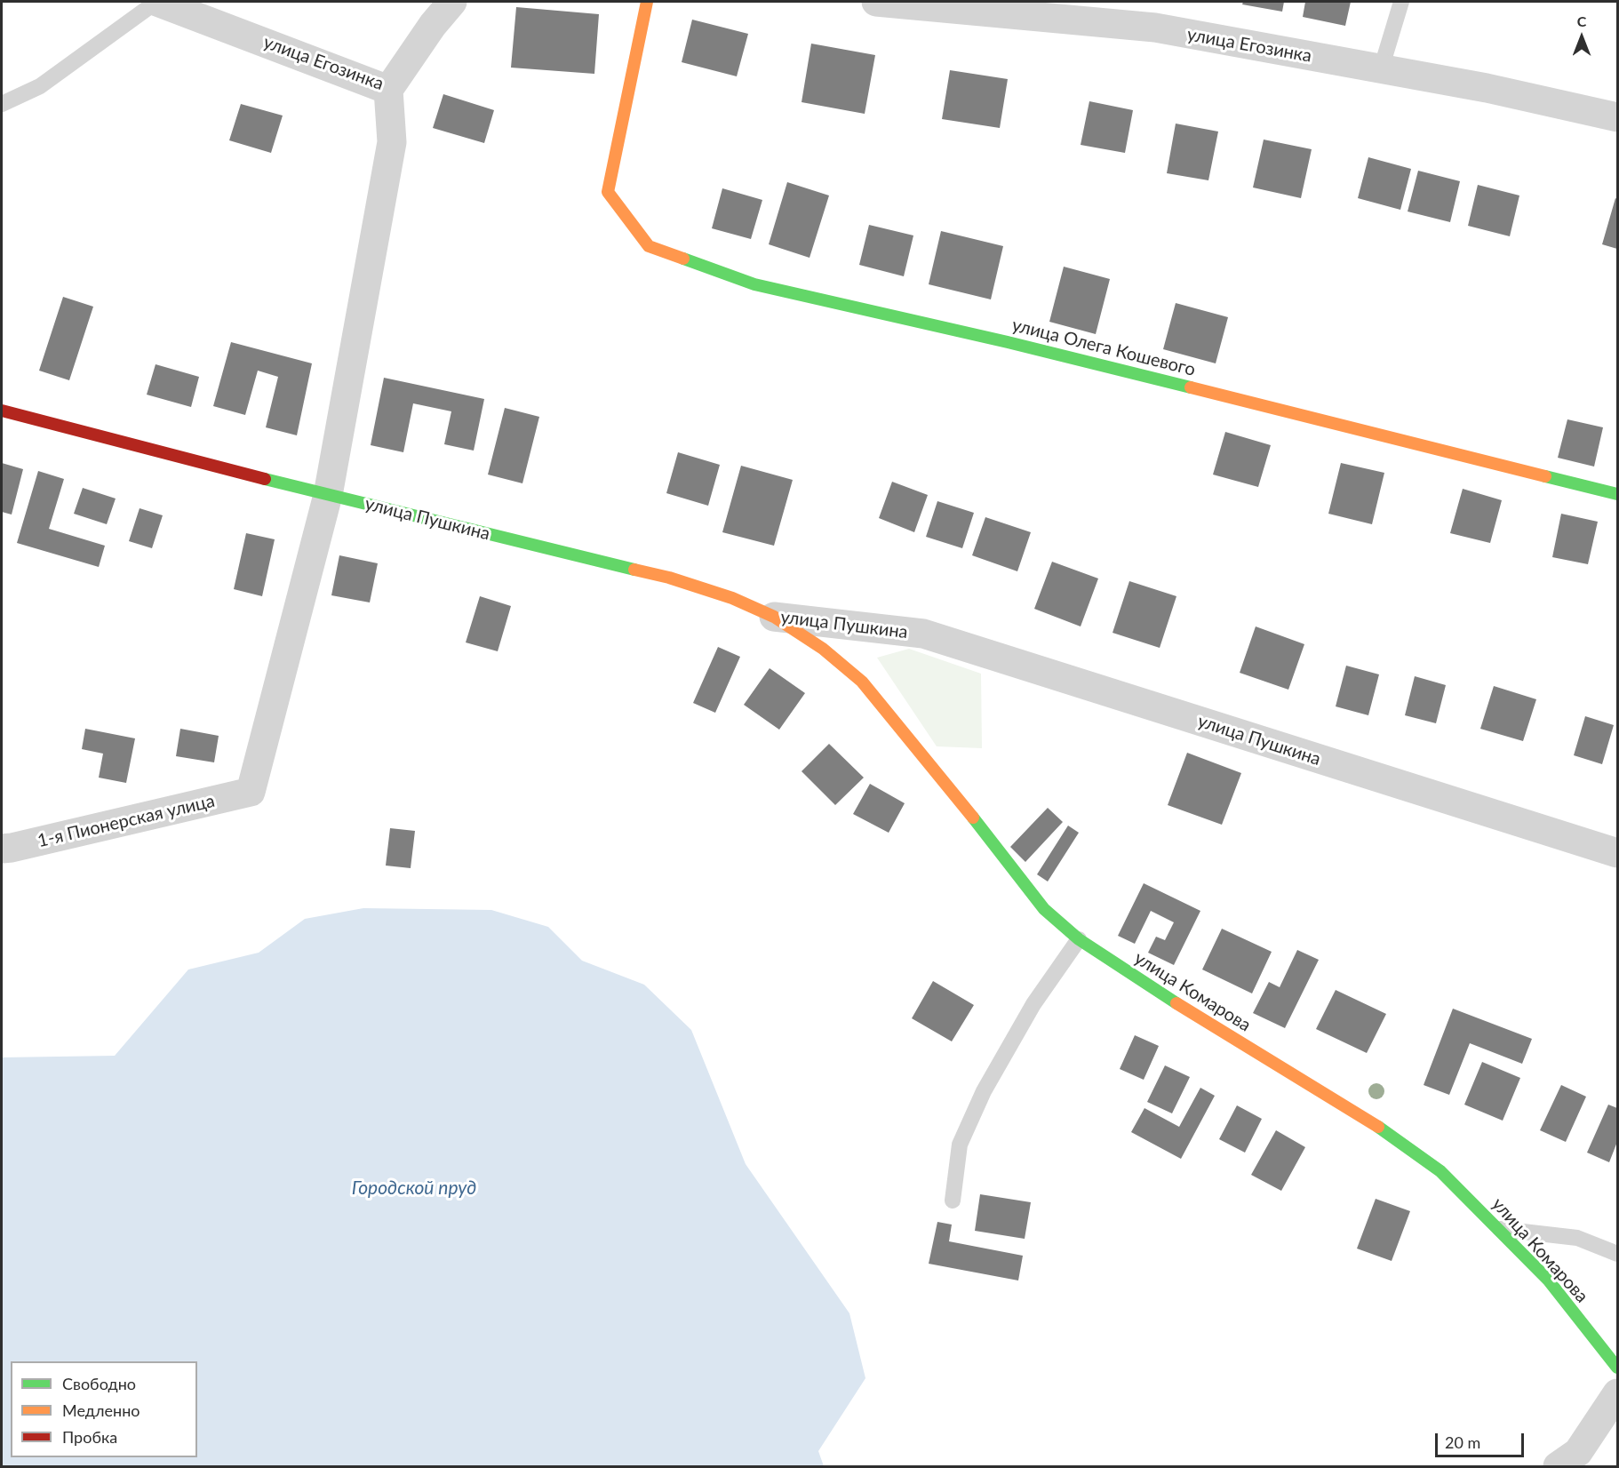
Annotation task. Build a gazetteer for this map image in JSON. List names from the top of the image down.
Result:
{
  "streets": {
    "street": [
      "улица Егозинка",
      "улица Олега Кошевого",
      "улица Пушкина",
      "1-я Пионерская улица",
      "улица Комарова"
    ]
  },
  "crossings": [
    ["улица Пушкина", "1-я Пионерская улица"],
    ["улица Пушкина", "улица Комарова"]
  ],
  "water": ["Городской пруд"],
  "legend": ["Свободно", "Медленно", "Пробка"],
  "scale_bar": "20 m",
  "north": "top"
}
